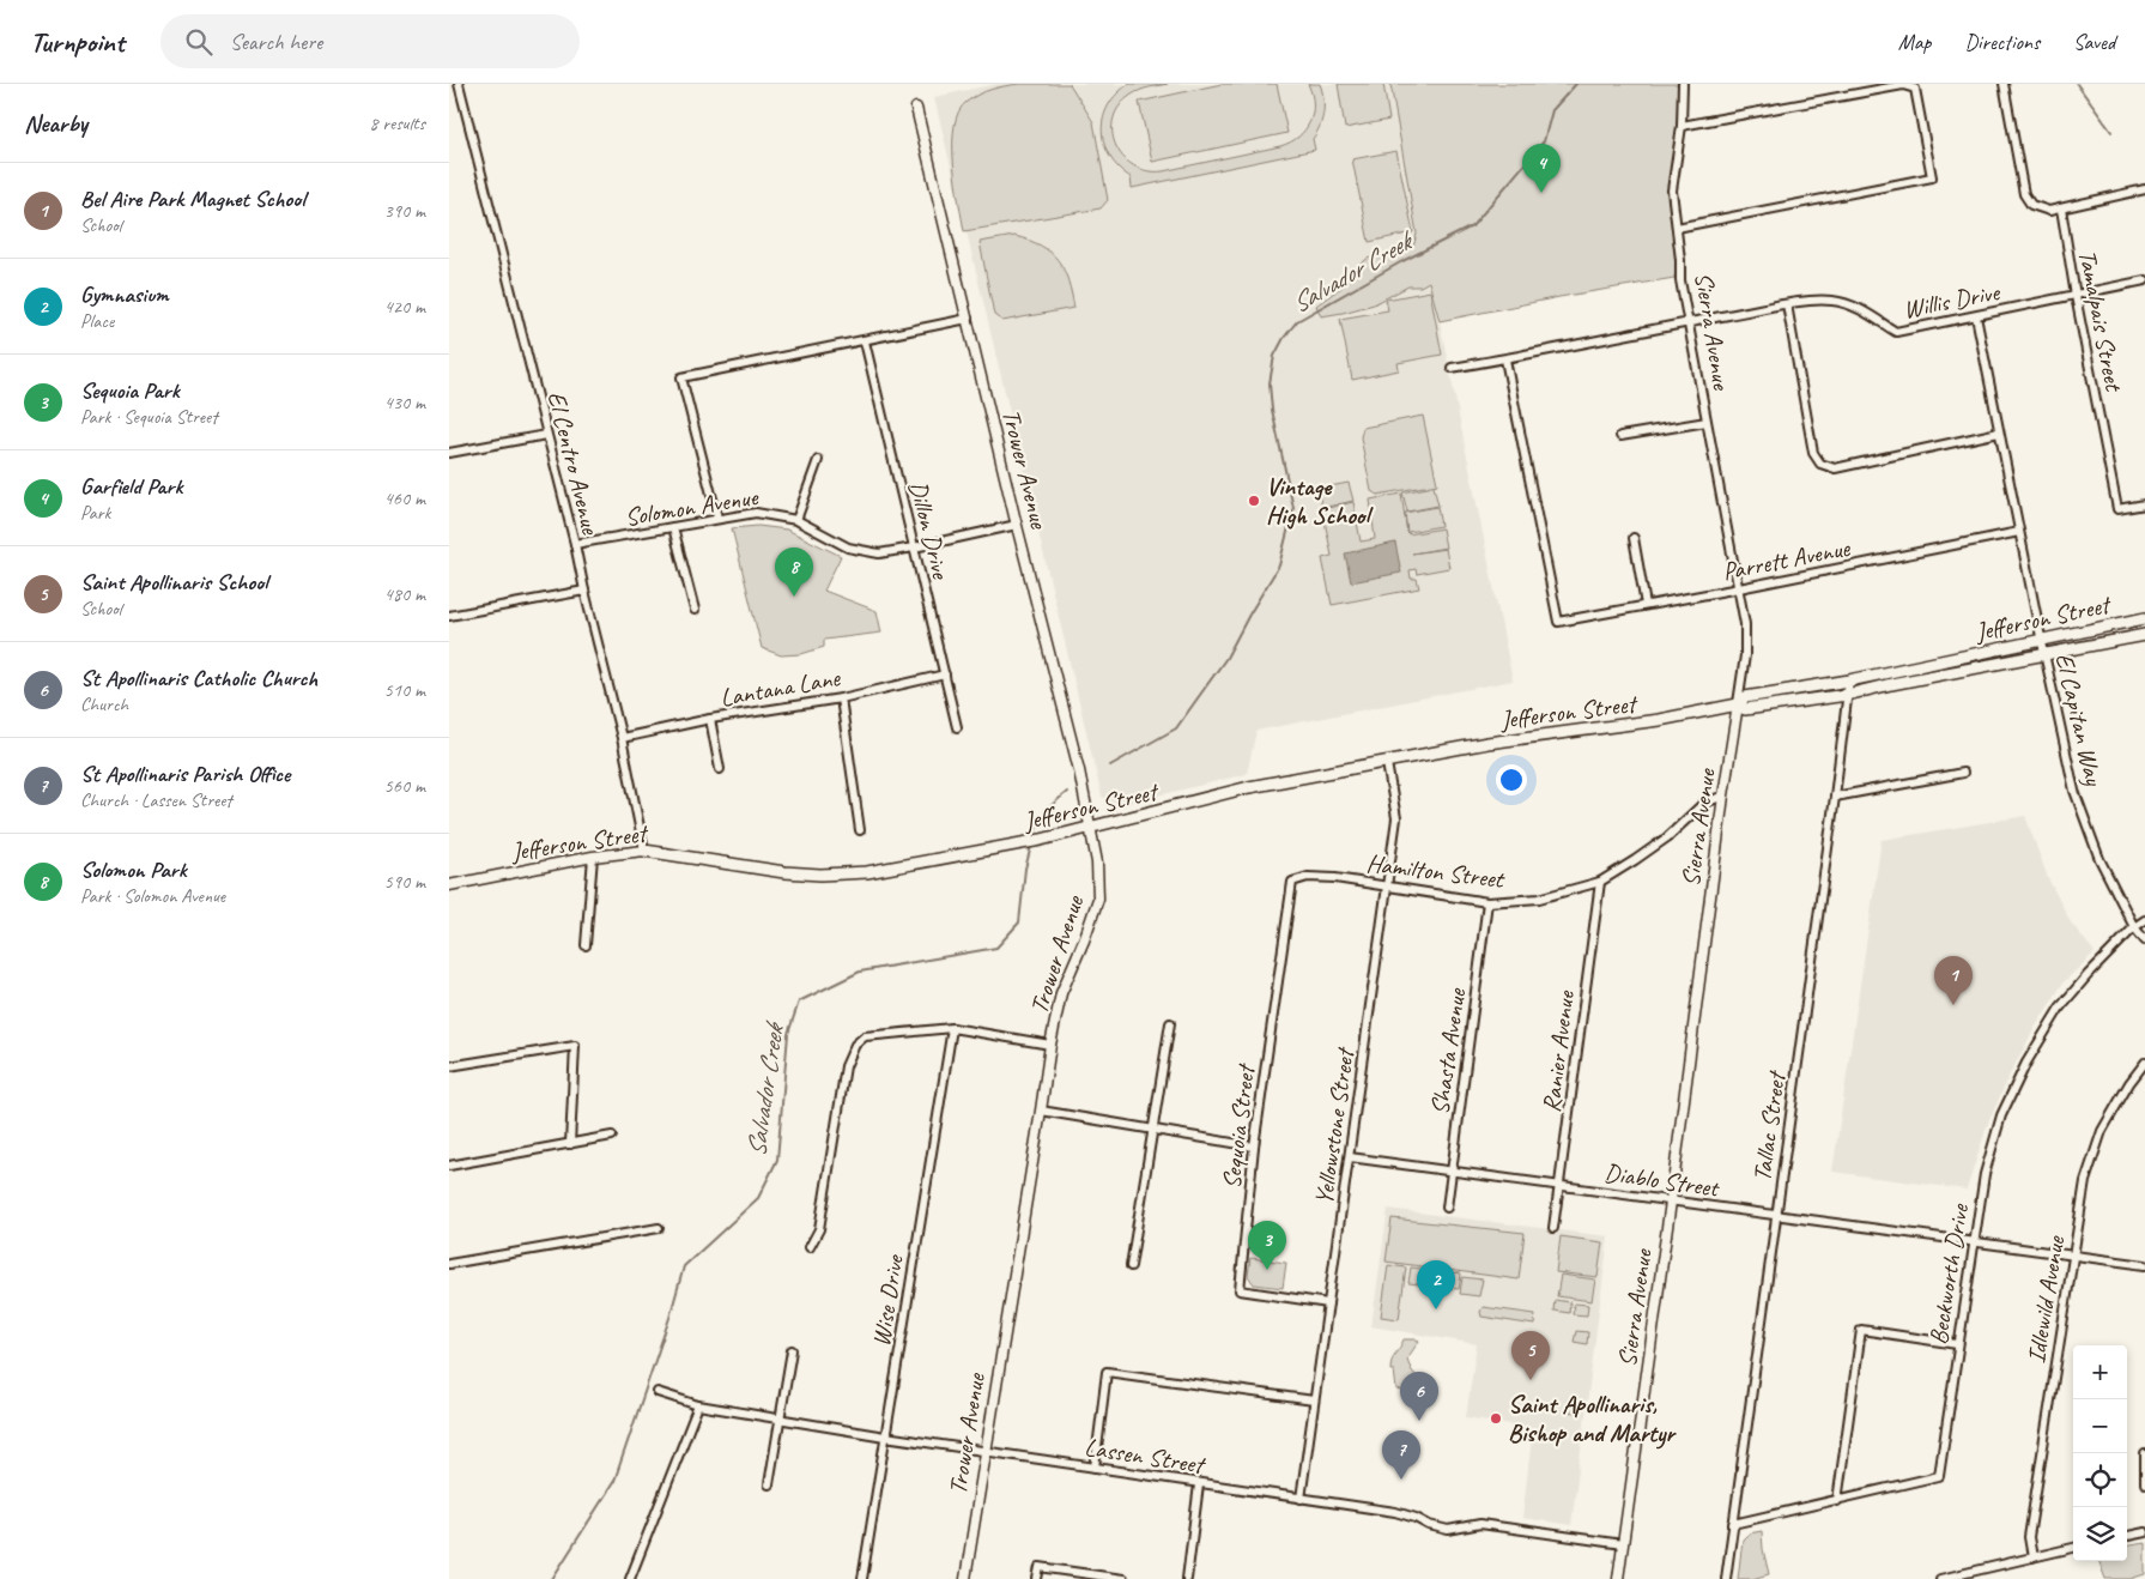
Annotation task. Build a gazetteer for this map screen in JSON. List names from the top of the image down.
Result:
{
  "streets": {
    "main road": ["Jefferson Street"],
    "street": [
      "Willis Drive",
      "Tamalpais Street",
      "Sierra Avenue",
      "El Centro Avenue",
      "Trower Avenue",
      "Solomon Avenue",
      "Dillon Drive",
      "Parrett Avenue",
      "Lantana Lane",
      "El Capitan Way",
      "Hamilton Street",
      "Shasta Avenue",
      "Ranier Avenue",
      "Sequoia Street",
      "Yellowstone Street",
      "Tallac Street",
      "Diablo Street",
      "Beckworth Drive",
      "Idlewild Avenue",
      "Wise Drive",
      "Lassen Street"
    ]
  },
  "crossings": [
    ["Willis Drive", "Tamalpais Street"],
    ["Willis Drive", "Sierra Avenue"],
    ["Willis Drive", "Parrett Avenue"],
    ["Willis Drive", "El Capitan Way"],
    ["Sierra Avenue", "Parrett Avenue"],
    ["Sierra Avenue", "Jefferson Street"],
    ["Sierra Avenue", "Hamilton Street"],
    ["Sierra Avenue", "Diablo Street"],
    ["Sierra Avenue", "Lassen Street"],
    ["El Centro Avenue", "Solomon Avenue"],
    ["El Centro Avenue", "Jefferson Street"],
    ["El Centro Avenue", "Lantana Lane"],
    ["Trower Avenue", "Solomon Avenue"],
    ["Trower Avenue", "Jefferson Street"],
    ["Trower Avenue", "Lassen Street"],
    ["Solomon Avenue", "Dillon Drive"],
    ["Dillon Drive", "Lantana Lane"],
    ["Parrett Avenue", "El Capitan Way"],
    ["Jefferson Street", "El Capitan Way"],
    ["Jefferson Street", "Yellowstone Street"],
    ["Jefferson Street", "Tallac Street"],
    ["El Capitan Way", "Beckworth Drive"],
    ["Hamilton Street", "Shasta Avenue"],
    ["Hamilton Street", "Ranier Avenue"],
    ["Hamilton Street", "Sequoia Street"],
    ["Hamilton Street", "Yellowstone Street"],
    ["Shasta Avenue", "Diablo Street"],
    ["Ranier Avenue", "Diablo Street"],
    ["Sequoia Street", "Yellowstone Street"],
    ["Yellowstone Street", "Diablo Street"],
    ["Yellowstone Street", "Lassen Street"],
    ["Tallac Street", "Diablo Street"],
    ["Tallac Street", "Beckworth Drive"],
    ["Diablo Street", "Beckworth Drive"],
    ["Diablo Street", "Idlewild Avenue"],
    ["Wise Drive", "Lassen Street"]
  ],
  "water": ["Salvador Creek"],
  "places": ["Vintage High School", "Saint Apollinaris, Bishop and Martyr"],
  "page": {
    "header": "Turnpoint",
    "search": "Search here",
    "nav": ["Map", "Directions", "Saved"],
    "heading": ["Nearby", "8 results"],
    "pins": [
      "4",
      "8",
      "1",
      "3",
      "2",
      "5",
      "6",
      "7"
    ],
    "list": [
      {
        "mark": "1",
        "name": "Bel Aire Park Magnet School",
        "note": "School",
        "value": "390 m"
      },
      {
        "mark": "2",
        "name": "Gymnasium",
        "note": "Place",
        "value": "420 m"
      },
      {
        "mark": "3",
        "name": "Sequoia Park",
        "note": "Park · Sequoia Street",
        "value": "430 m"
      },
      {
        "mark": "4",
        "name": "Garfield Park",
        "note": "Park",
        "value": "460 m"
      },
      {
        "mark": "5",
        "name": "Saint Apollinaris School",
        "note": "School",
        "value": "480 m"
      },
      {
        "mark": "6",
        "name": "St Apollinaris Catholic Church",
        "note": "Church",
        "value": "510 m"
      },
      {
        "mark": "7",
        "name": "St Apollinaris Parish Office",
        "note": "Church · Lassen Street",
        "value": "560 m"
      },
      {
        "mark": "8",
        "name": "Solomon Park",
        "note": "Park · Solomon Avenue",
        "value": "590 m"
      }
    ],
    "map_buttons": ["+", "−"]
  }
}
